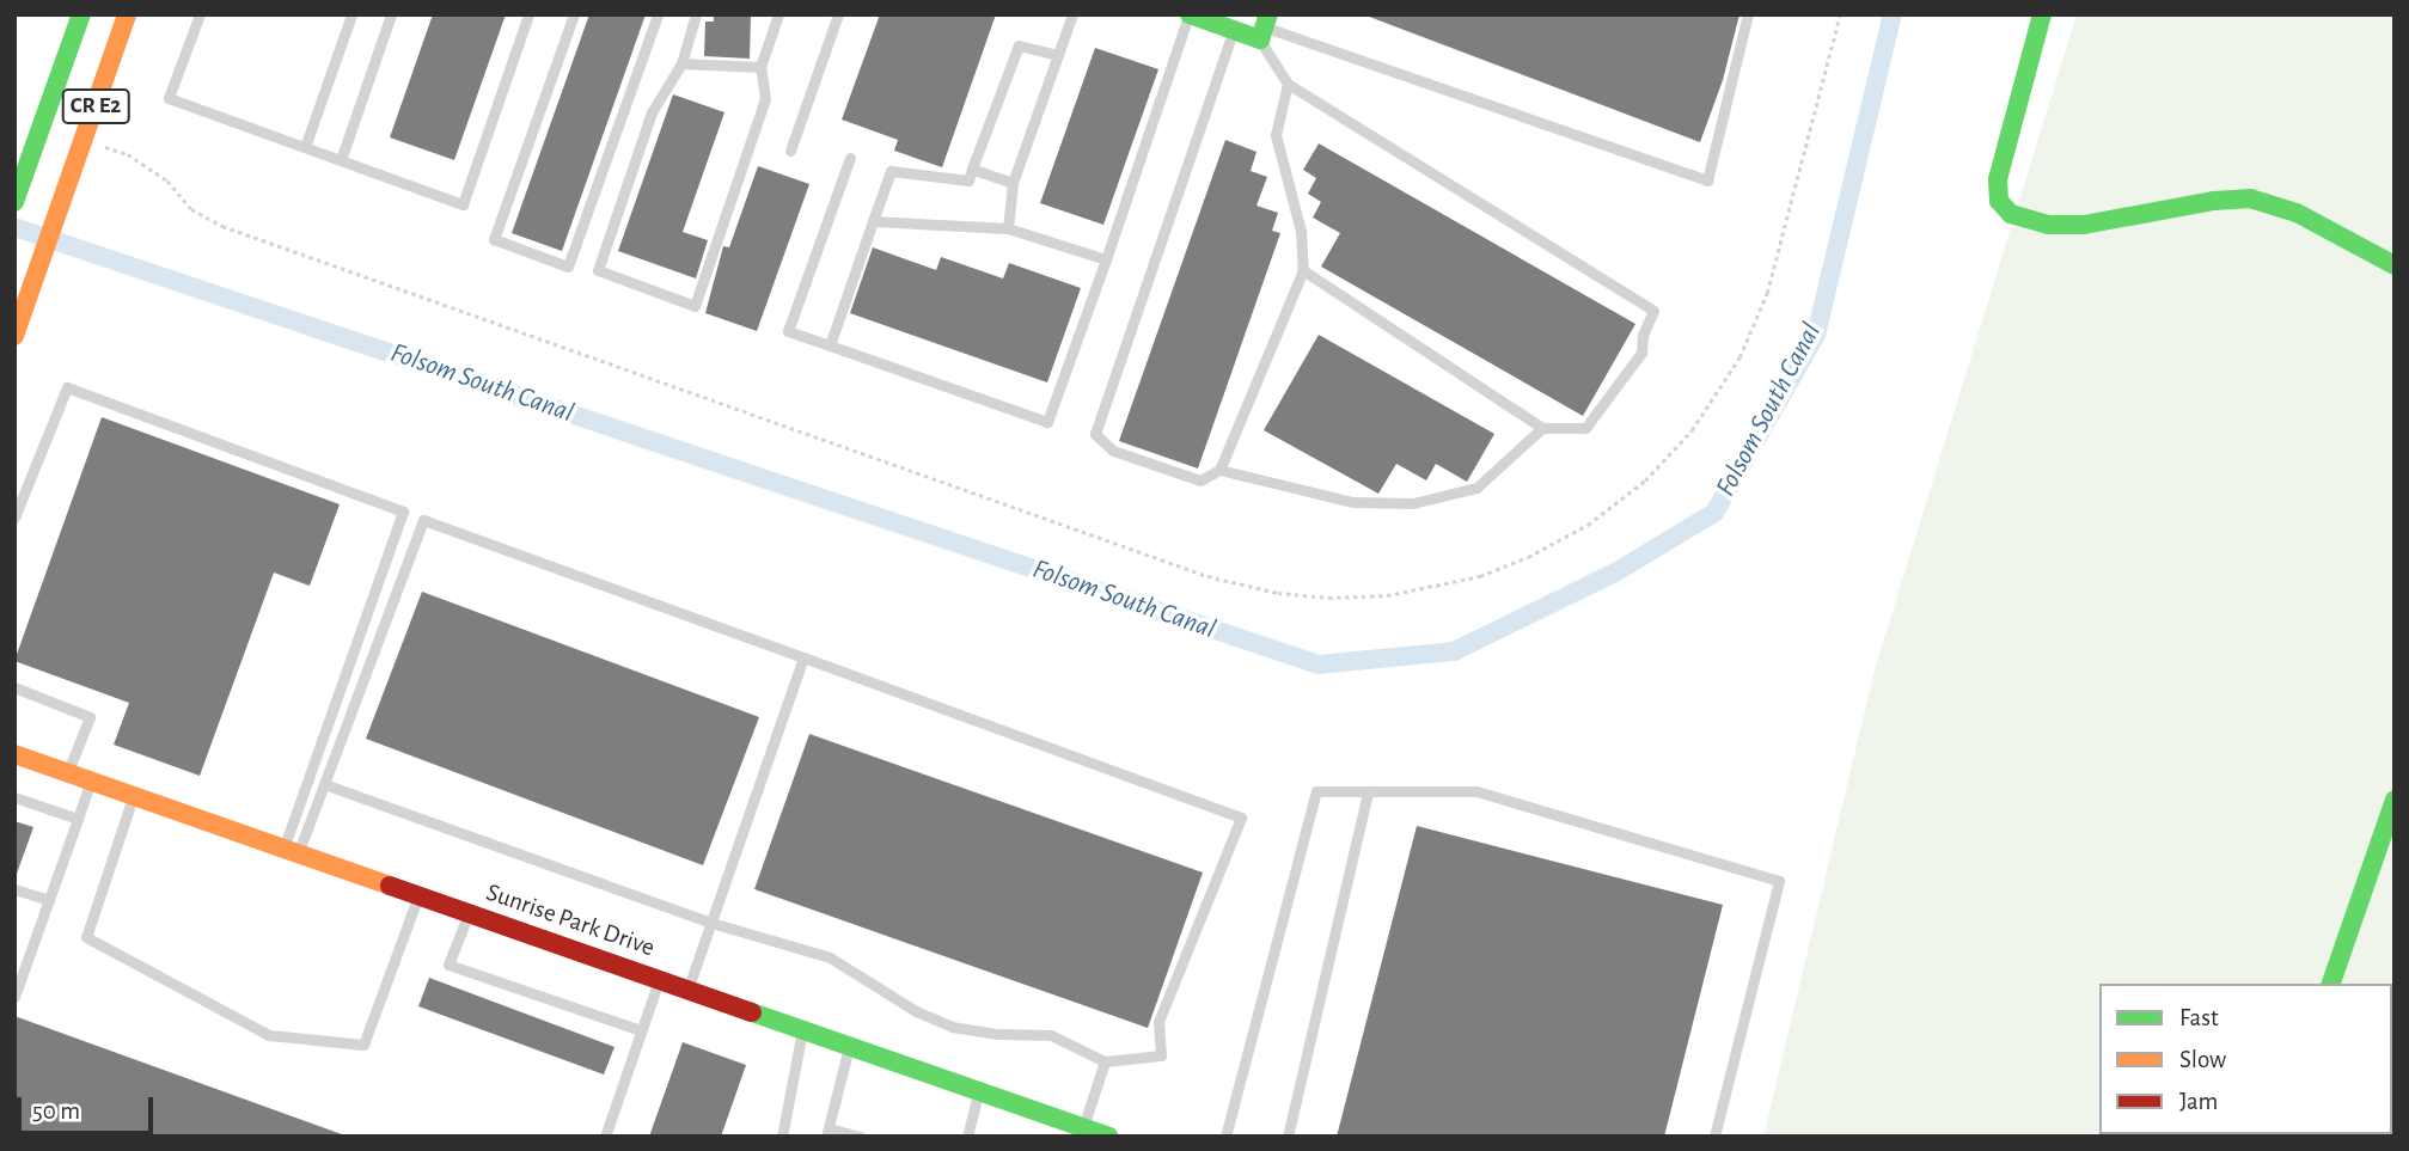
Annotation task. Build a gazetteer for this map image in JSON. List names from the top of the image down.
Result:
{
  "streets": {
    "street": ["CR E2", "Sunrise Park Drive"]
  },
  "water": ["Folsom South Canal"],
  "legend": ["Fast", "Slow", "Jam"],
  "scale_bar": "50 m"
}
